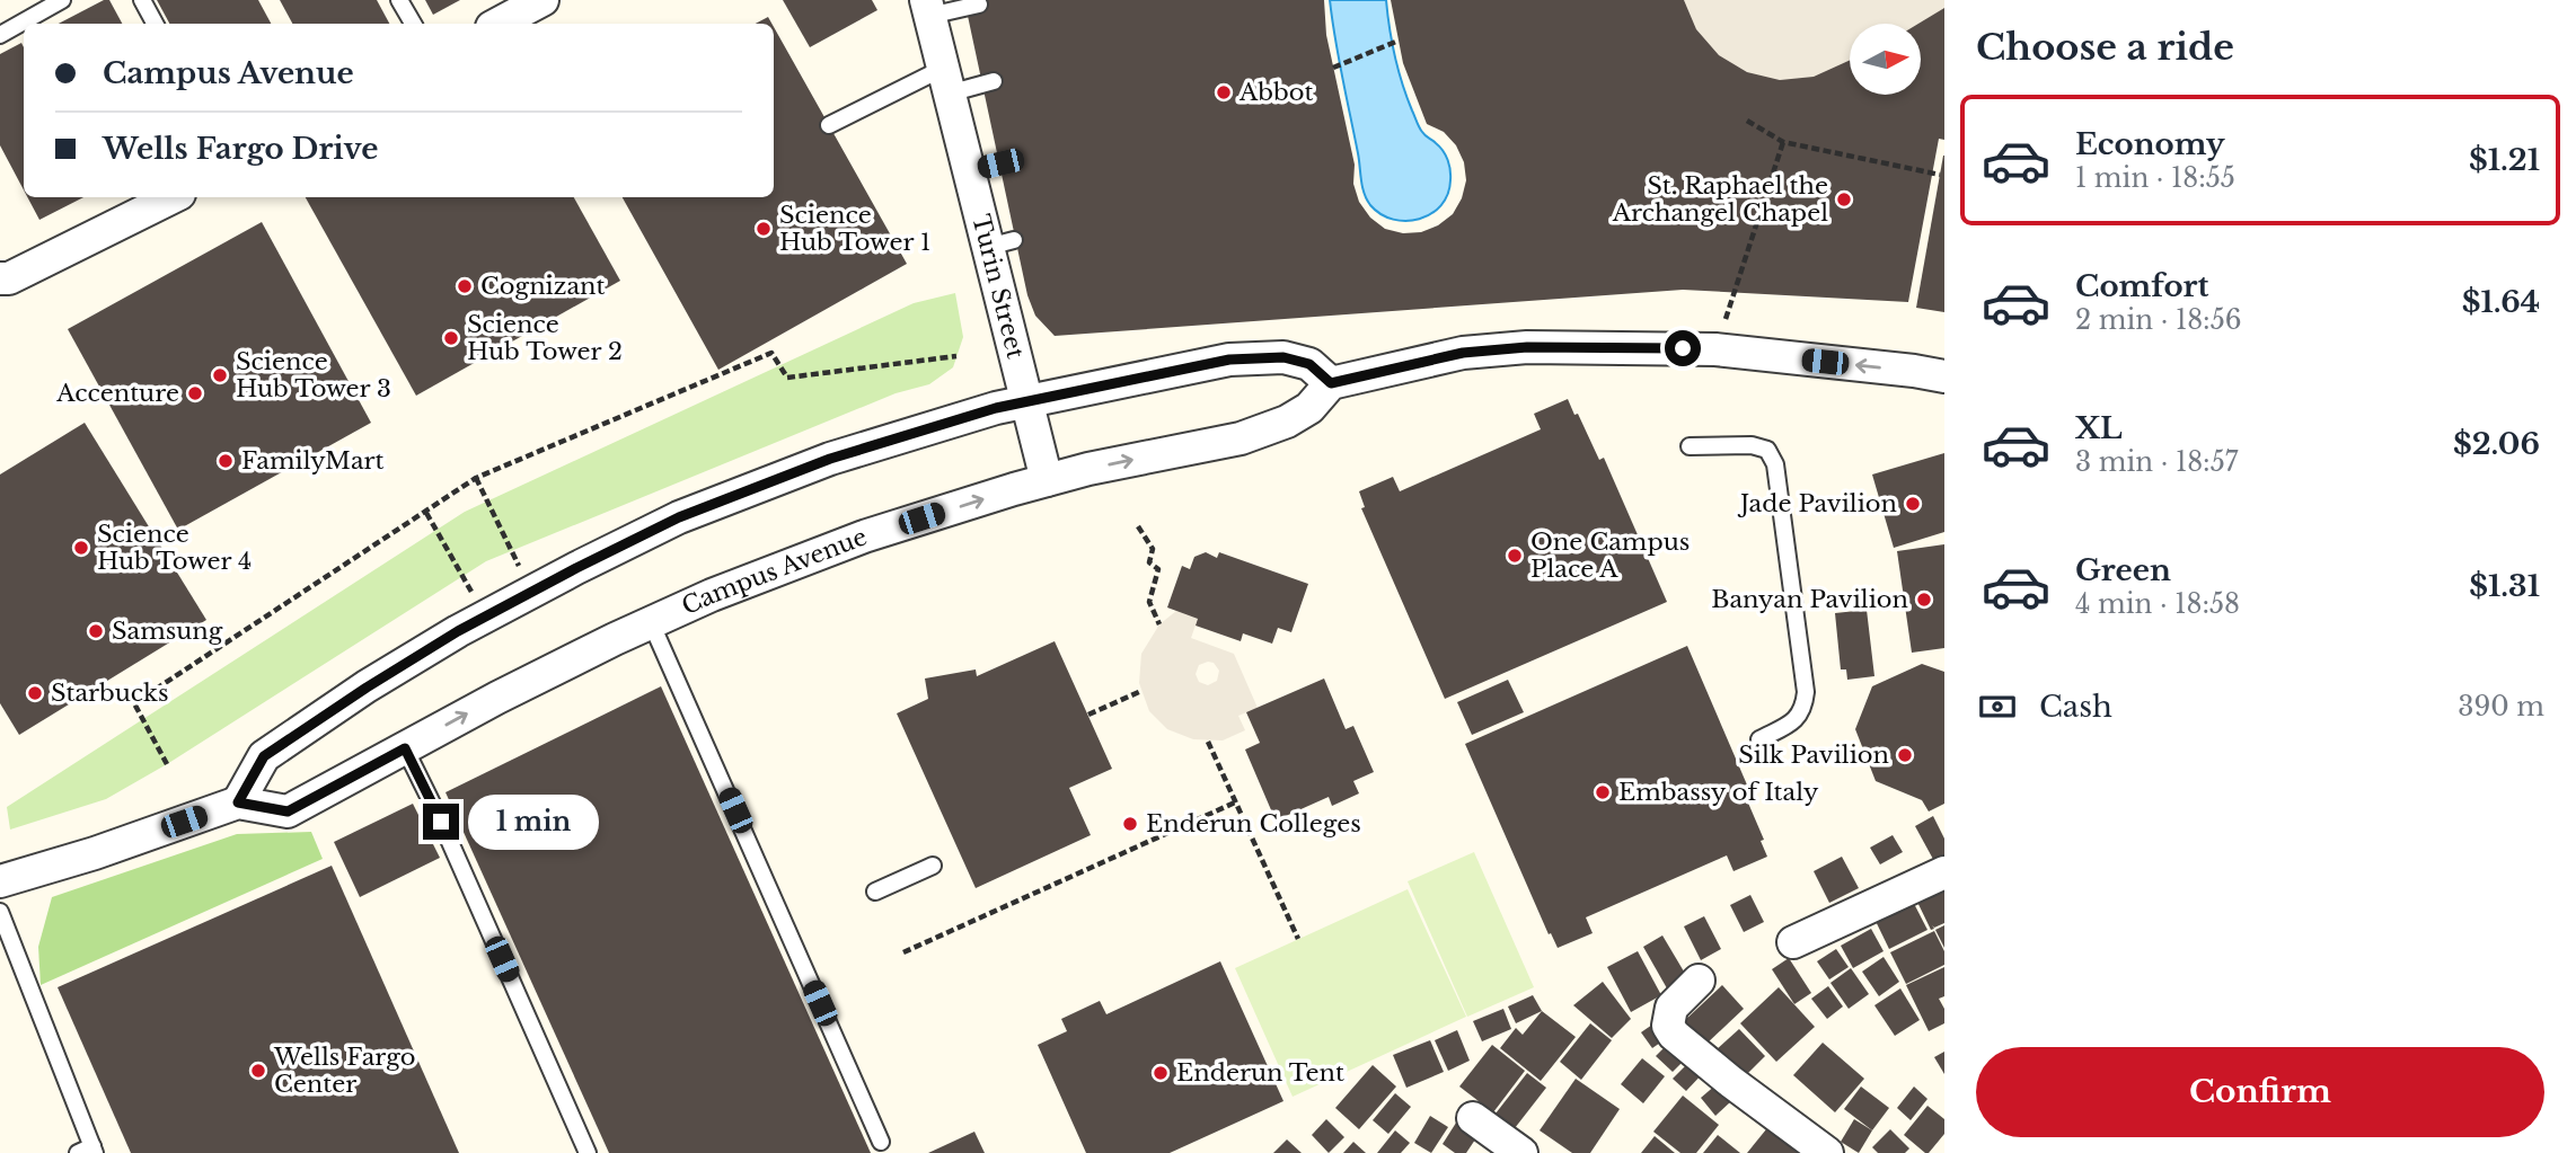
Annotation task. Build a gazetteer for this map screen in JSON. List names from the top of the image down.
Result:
{
  "streets": {
    "street": ["Turin Street", "Campus Avenue"]
  },
  "crossings": [
    ["Turin Street", "Campus Avenue"]
  ],
  "places": [
    "Abbot",
    "St. Raphael the Archangel Chapel",
    "Science Hub Tower 1",
    "Cognizant",
    "Science Hub Tower 2",
    "Science Hub Tower 3",
    "Accenture",
    "FamilyMart",
    "Jade Pavilion",
    "Science Hub Tower 4",
    "One Campus Place A",
    "Banyan Pavilion",
    "Samsung",
    "Starbucks",
    "Silk Pavilion",
    "Embassy of Italy",
    "Enderun Colleges",
    "Wells Fargo Center",
    "Enderun Tent"
  ],
  "north": "right",
  "page": {
    "heading": "Choose a ride",
    "banner": ["Campus Avenue", "Wells Fargo Drive"],
    "list": [
      {
        "name": "Economy",
        "note": "1 min · 18:55",
        "value": "$1.21"
      },
      {
        "name": "Comfort",
        "note": "2 min · 18:56",
        "value": "$1.64"
      },
      {
        "name": "XL",
        "note": "3 min · 18:57",
        "value": "$2.06"
      },
      {
        "name": "Green",
        "note": "4 min · 18:58",
        "value": "$1.31"
      }
    ],
    "pay": ["Cash", "390 m"],
    "bubble": "1 min",
    "buttons": "Confirm"
  }
}
